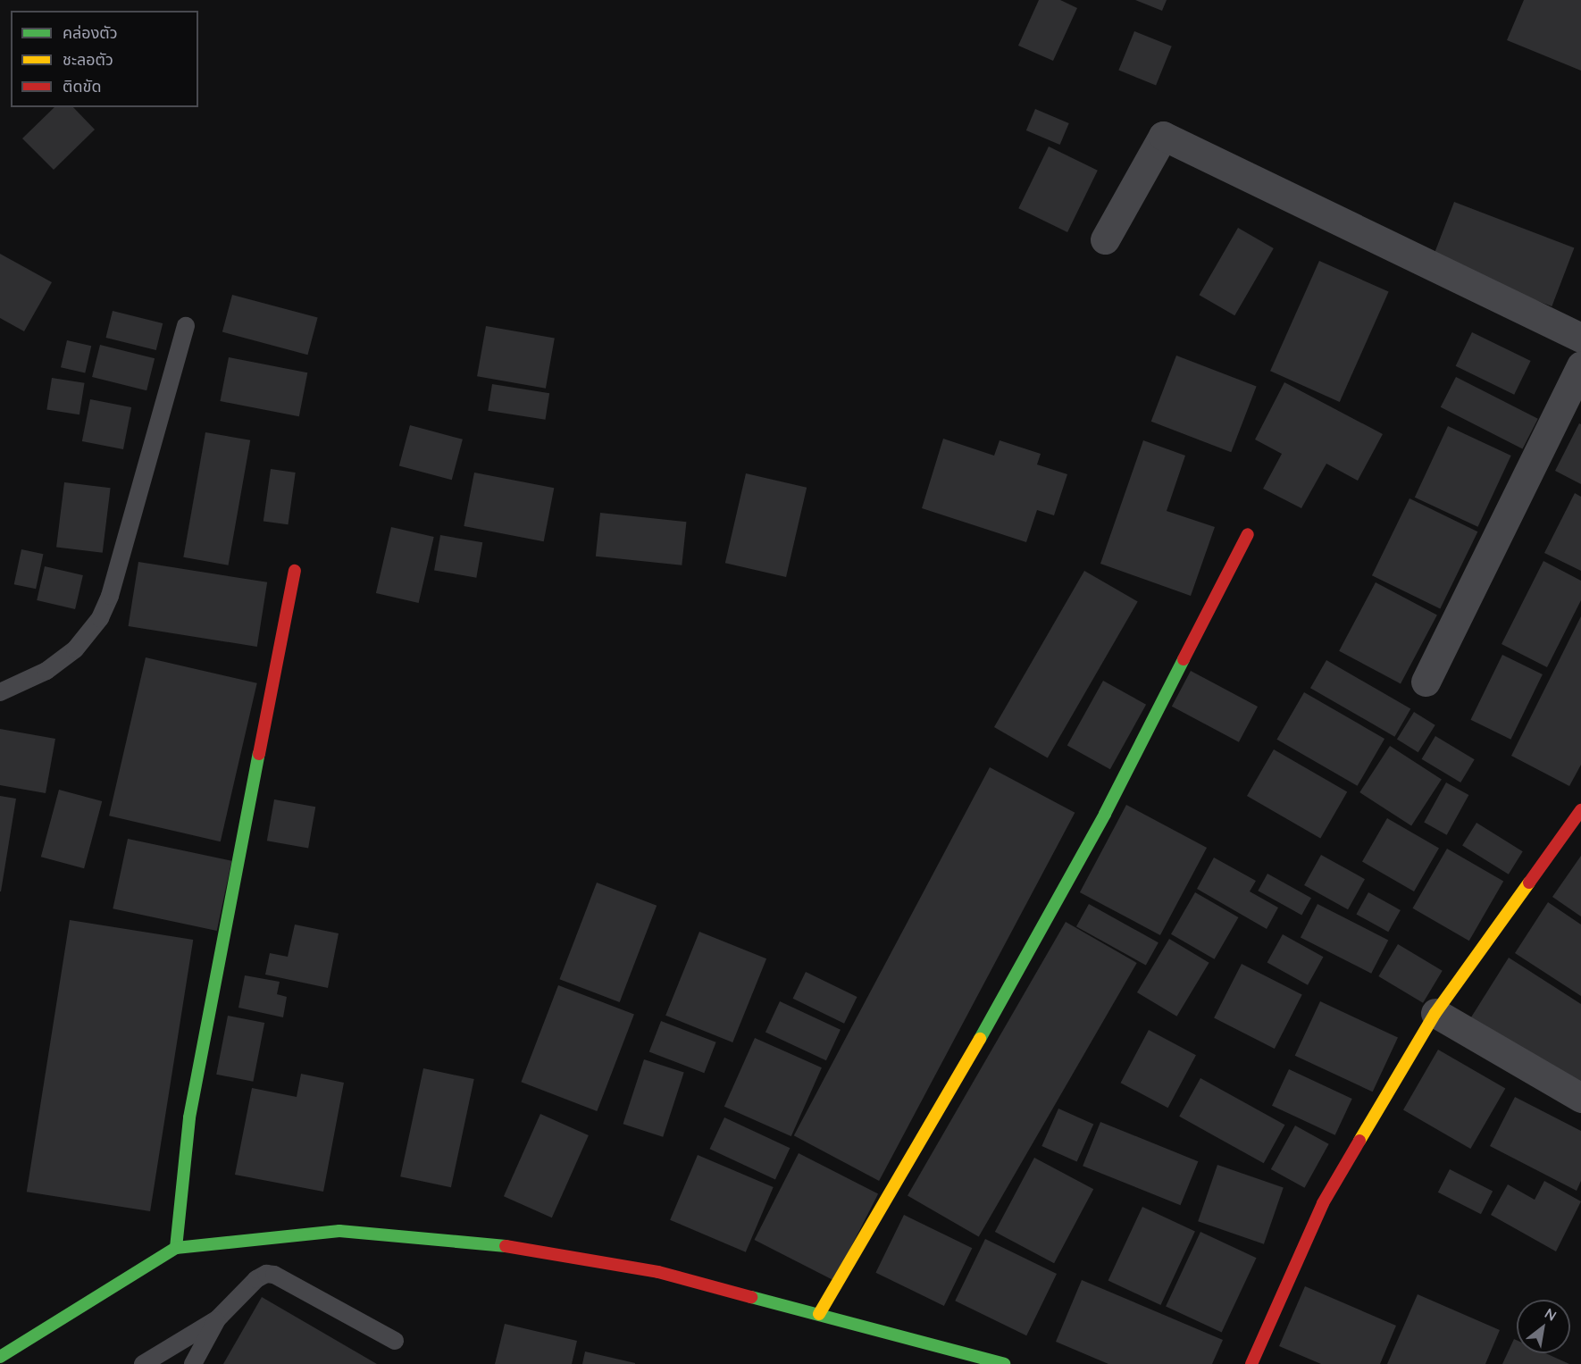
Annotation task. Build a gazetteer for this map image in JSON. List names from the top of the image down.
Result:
{
  "legend": ["คล่องตัว", "ชะลอตัว", "ติดขัด"],
  "north": "top right"
}
